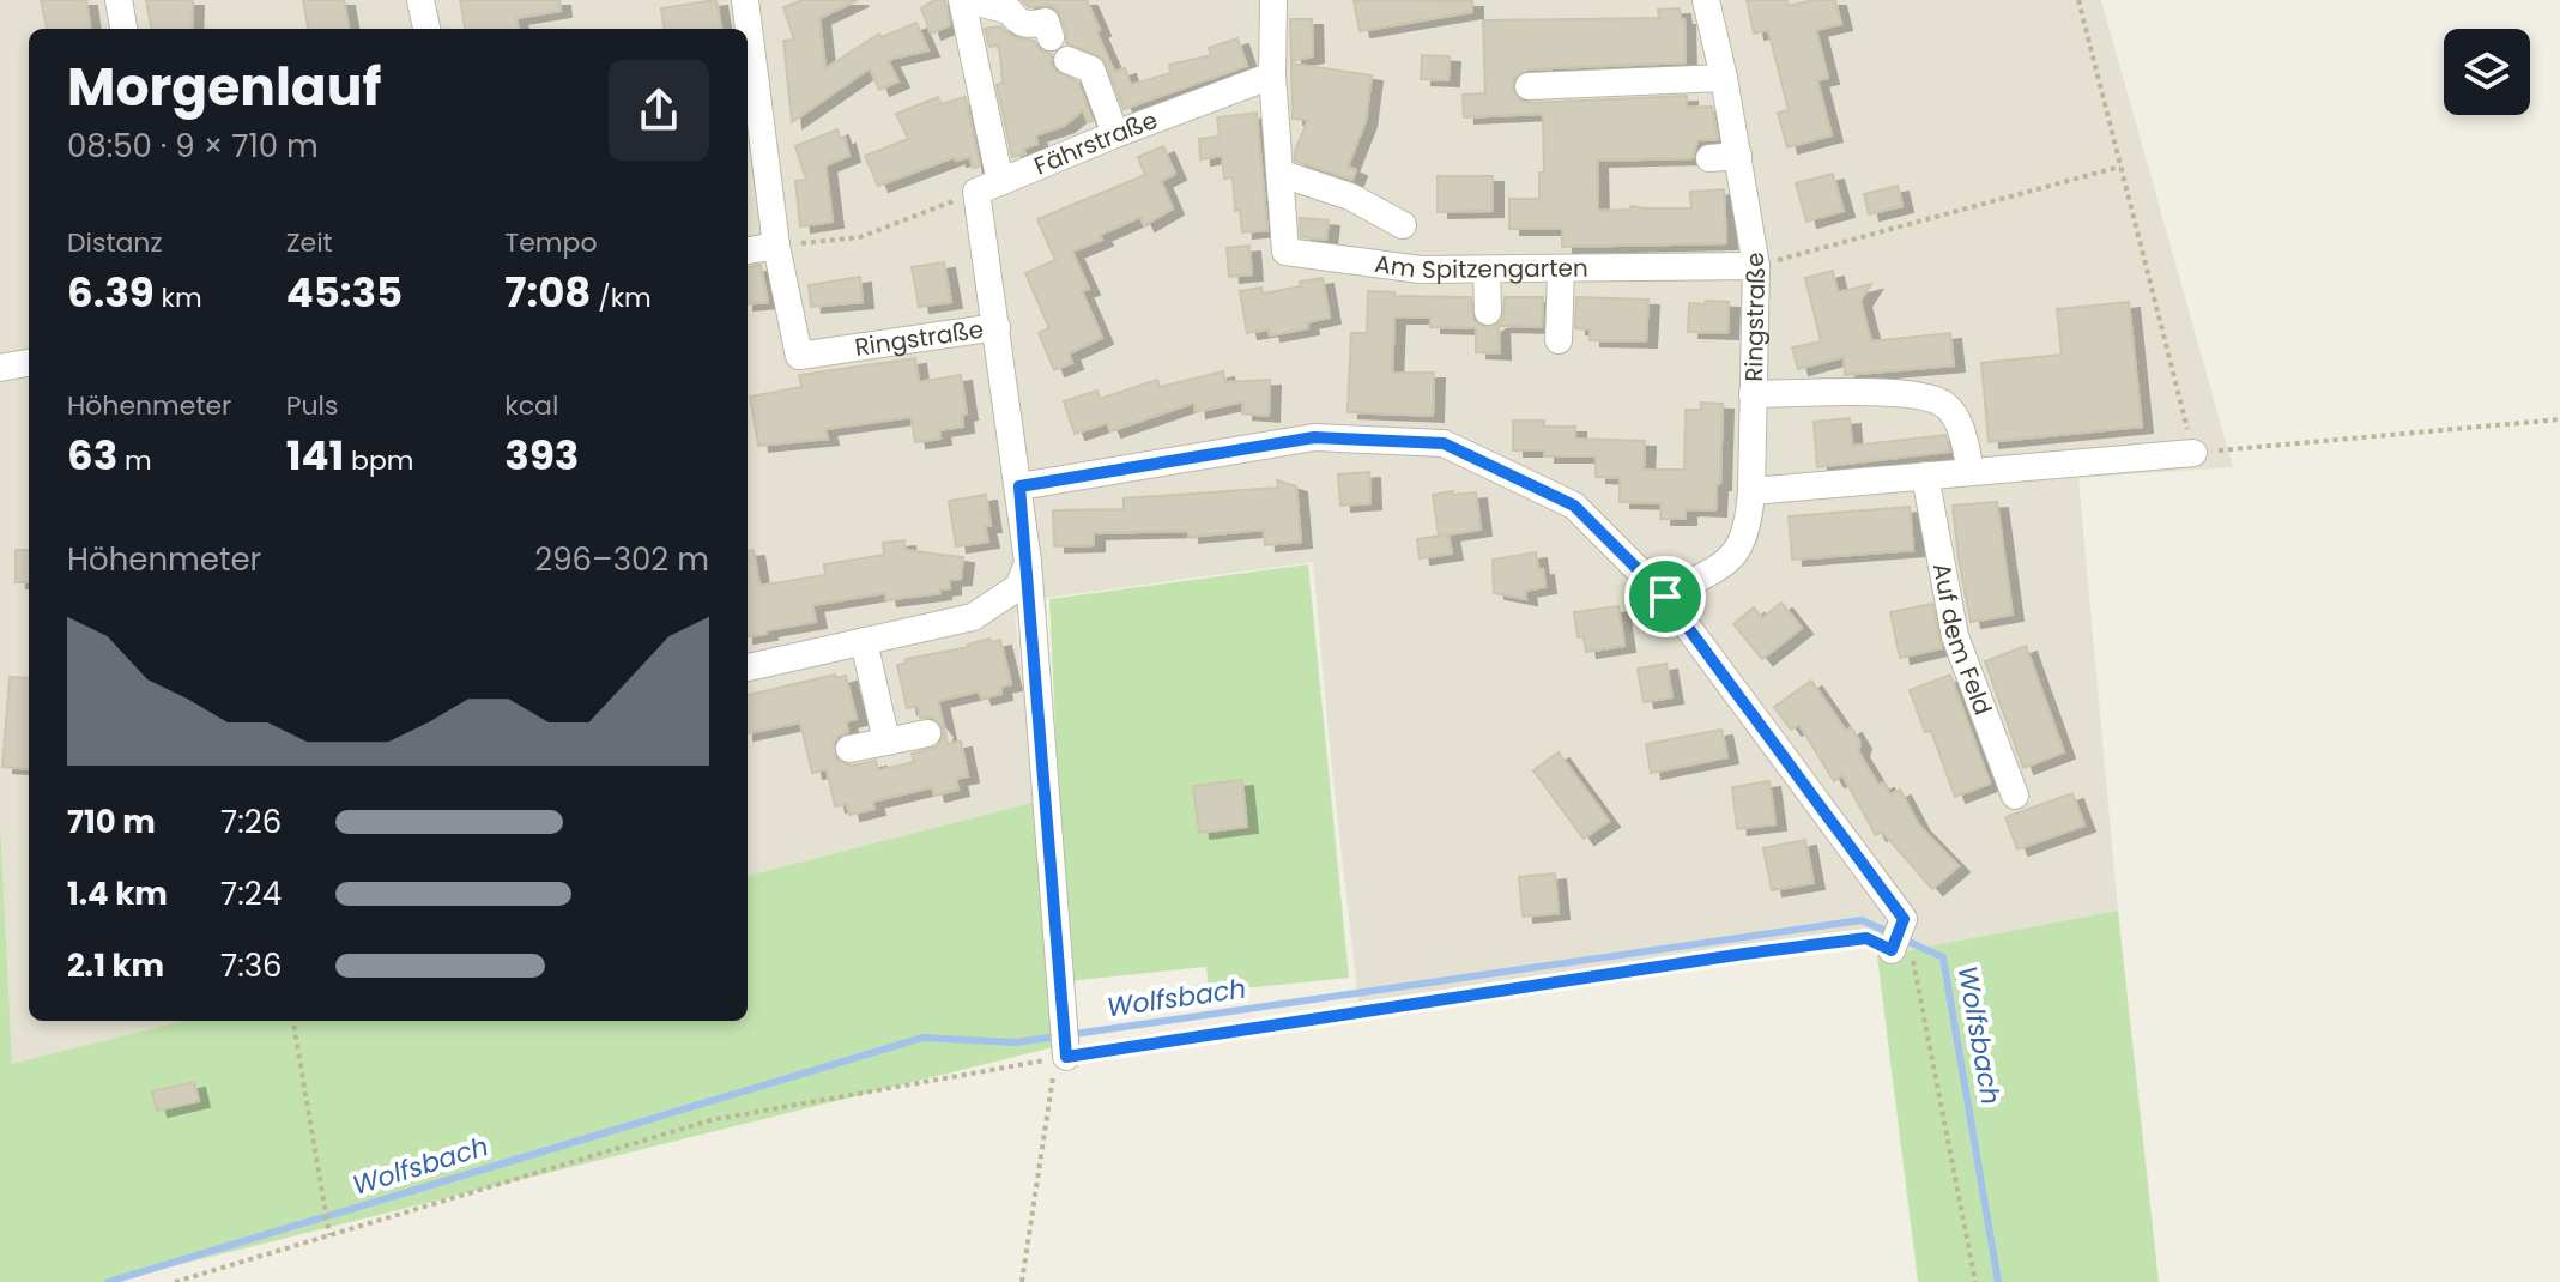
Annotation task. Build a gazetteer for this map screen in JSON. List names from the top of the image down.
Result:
{
  "streets": {
    "street": [
      "Fährstraße",
      "Am Spitzengarten",
      "Ringstraße",
      "Auf dem Feld"
    ]
  },
  "crossings": [
    ["Fährstraße", "Am Spitzengarten"],
    ["Am Spitzengarten", "Ringstraße"]
  ],
  "water": ["Wolfsbach"],
  "page": {
    "heading": ["Morgenlauf", "08:50 · 9 × 710 m"],
    "stats": [
      ["Distanz", "6.39 km"],
      ["Zeit", "45:35"],
      ["Tempo", "7:08 /km"],
      ["Höhenmeter", "63 m"],
      ["Puls", "141 bpm"],
      ["kcal", "393"]
    ],
    "chart": ["Höhenmeter", "296–302 m"],
    "list": [
      {
        "name": "710 m",
        "note": "7:26"
      },
      {
        "name": "1.4 km",
        "note": "7:24"
      },
      {
        "name": "2.1 km",
        "note": "7:36"
      }
    ]
  }
}
